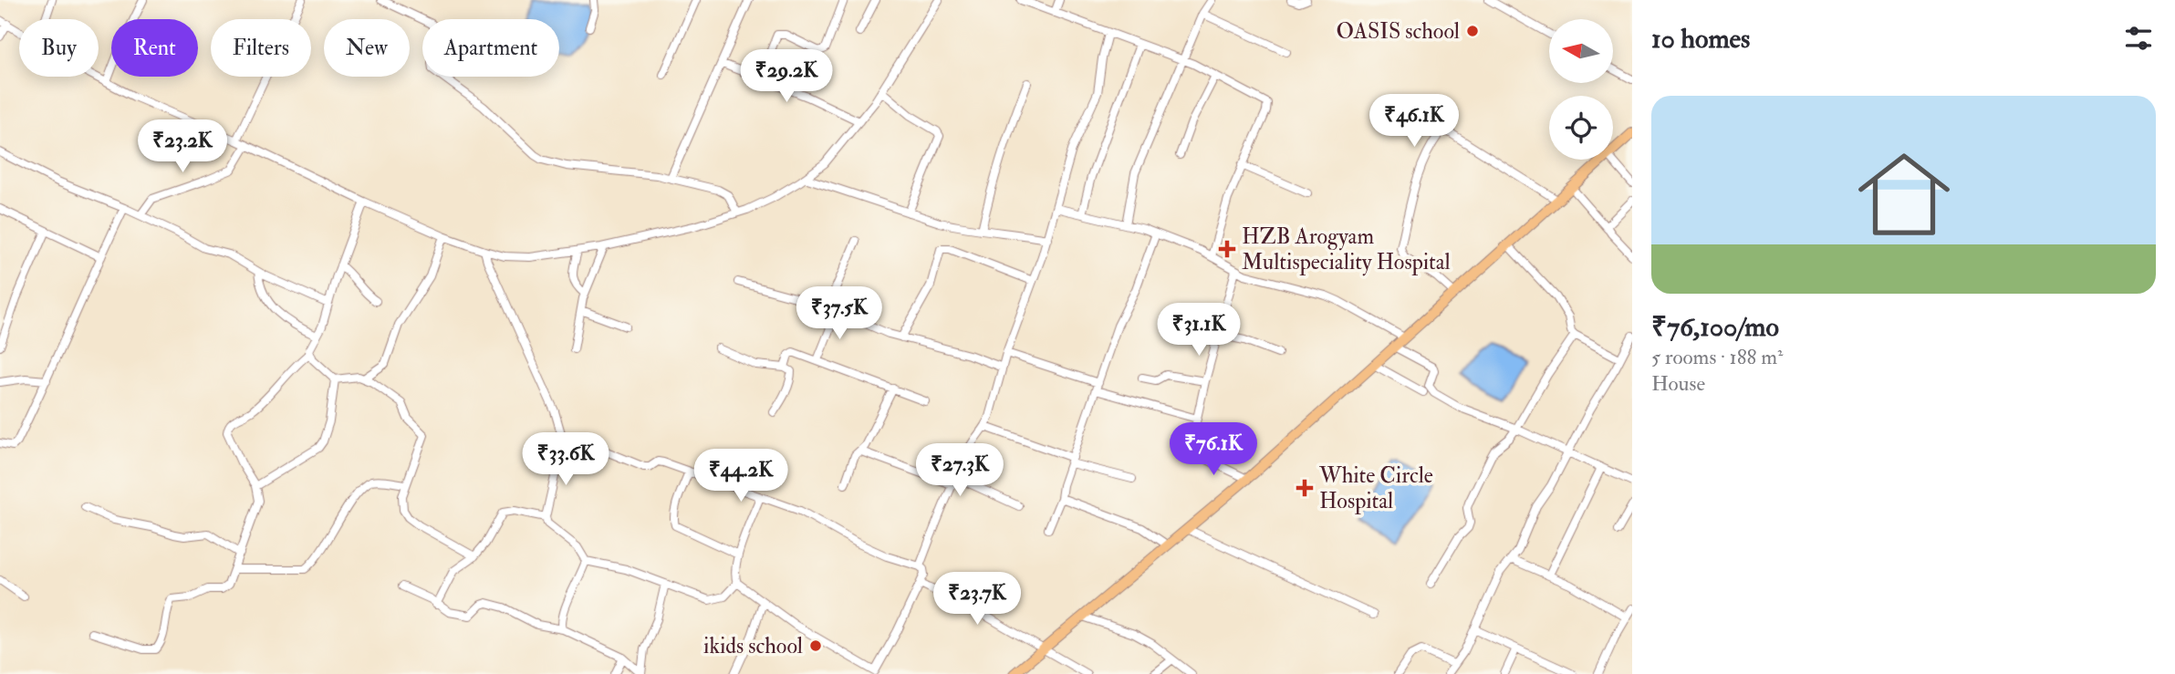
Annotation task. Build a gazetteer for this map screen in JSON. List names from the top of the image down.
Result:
{
  "places": {
    "other": ["OASIS school", "ikids school"],
    "health": ["HZB Arogyam Multispeciality Hospital", "White Circle Hospital"]
  },
  "north": "left",
  "page": {
    "heading": "10 homes",
    "chip": [
      "Buy",
      "Rent",
      "Filters",
      "New",
      "Apartment"
    ],
    "price": [
      "₹29.2K",
      "₹46.1K",
      "₹23.2K",
      "₹37.5K",
      "₹31.1K",
      "₹76.1K",
      "₹33.6K",
      "₹27.3K",
      "₹44.2K",
      "₹23.7K"
    ],
    "list": [
      {
        "name": "₹76,100/mo",
        "note": "5 rooms · 188 m² · House"
      }
    ]
  }
}
